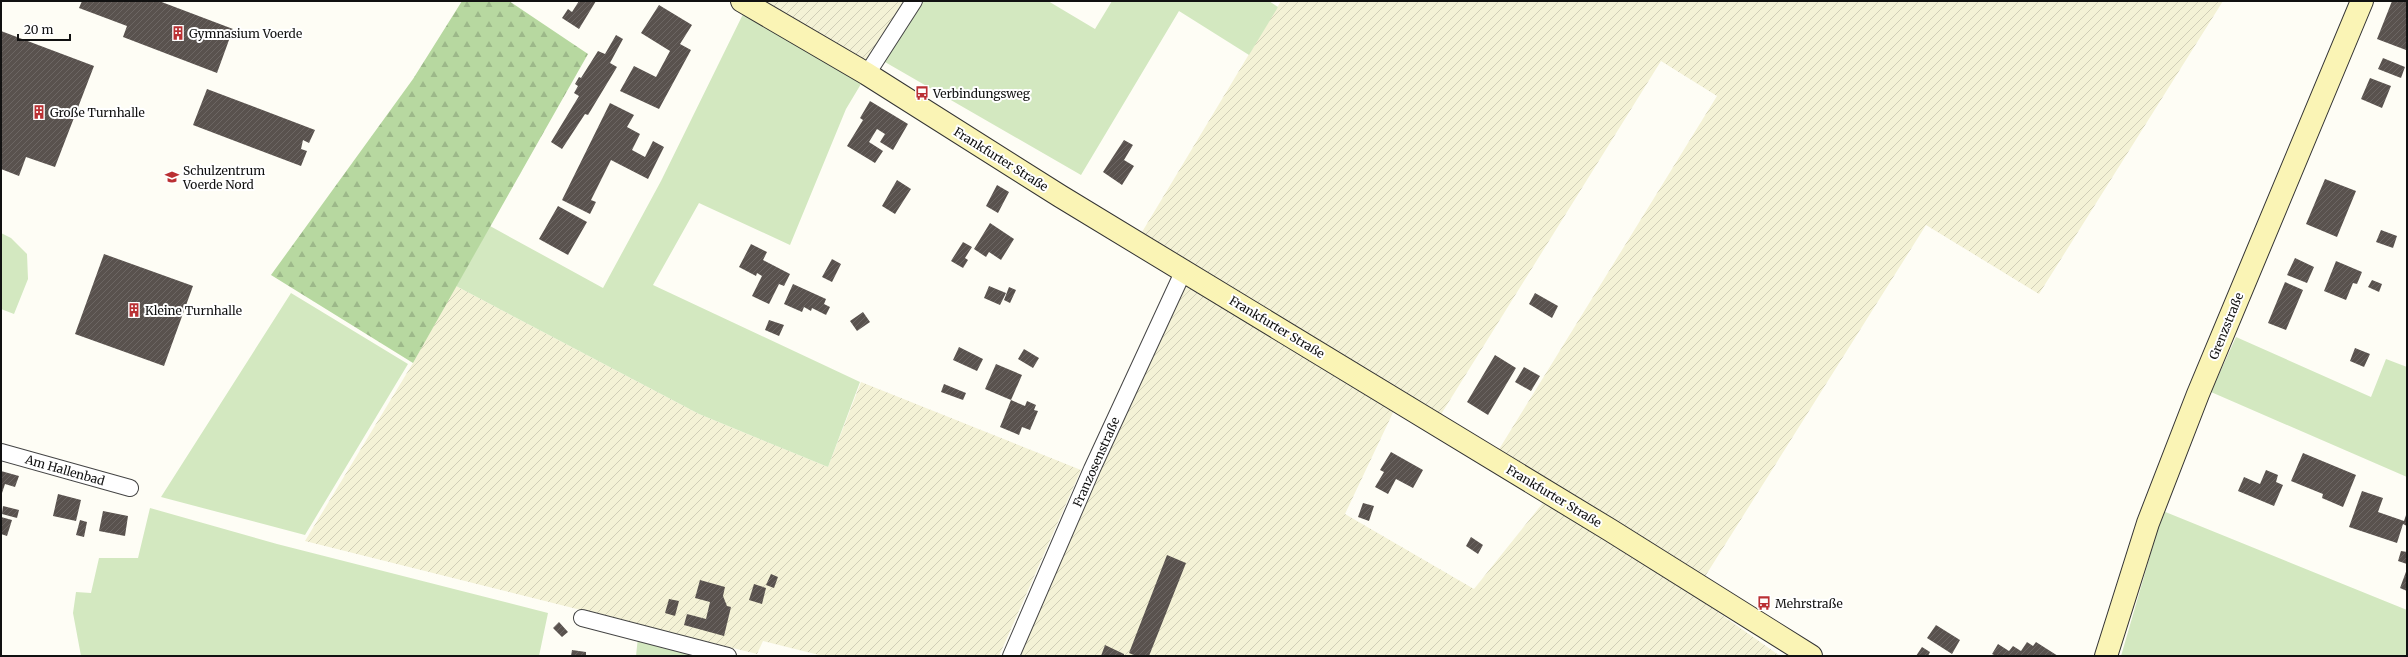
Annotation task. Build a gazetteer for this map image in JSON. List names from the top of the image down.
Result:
{
  "streets": {
    "main road": ["Frankfurter Straße", "Grenzstraße"],
    "street": ["Franzosenstraße", "Am Hallenbad"]
  },
  "crossings": [
    ["Frankfurter Straße", "Franzosenstraße"]
  ],
  "places": {
    "building": ["Gymnasium Voerde", "Große Turnhalle", "Kleine Turnhalle"],
    "bus stop": ["Verbindungsweg", "Mehrstraße"],
    "school or university": ["Schulzentrum Voerde Nord"]
  },
  "scale_bar": "20 m"
}
